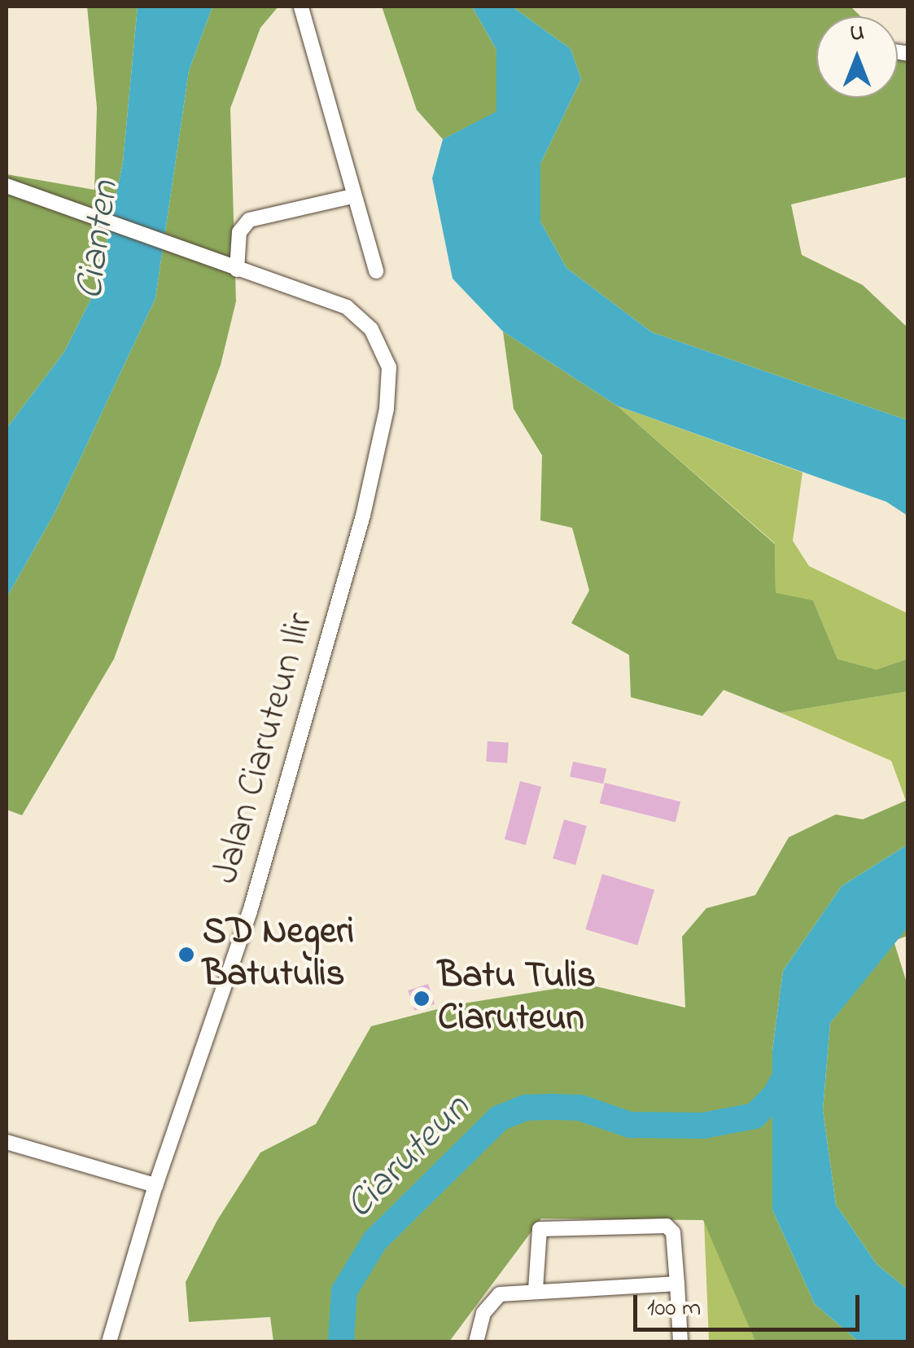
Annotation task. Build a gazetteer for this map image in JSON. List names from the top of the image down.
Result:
{
  "streets": {
    "street": ["Jalan Ciaruteun Ilir"]
  },
  "water": ["Cianten", "Ciaruteun"],
  "places": ["SD Negeri Batutulis", "Batu Tulis Ciaruteun"],
  "scale_bar": "100 m",
  "north": "top"
}
